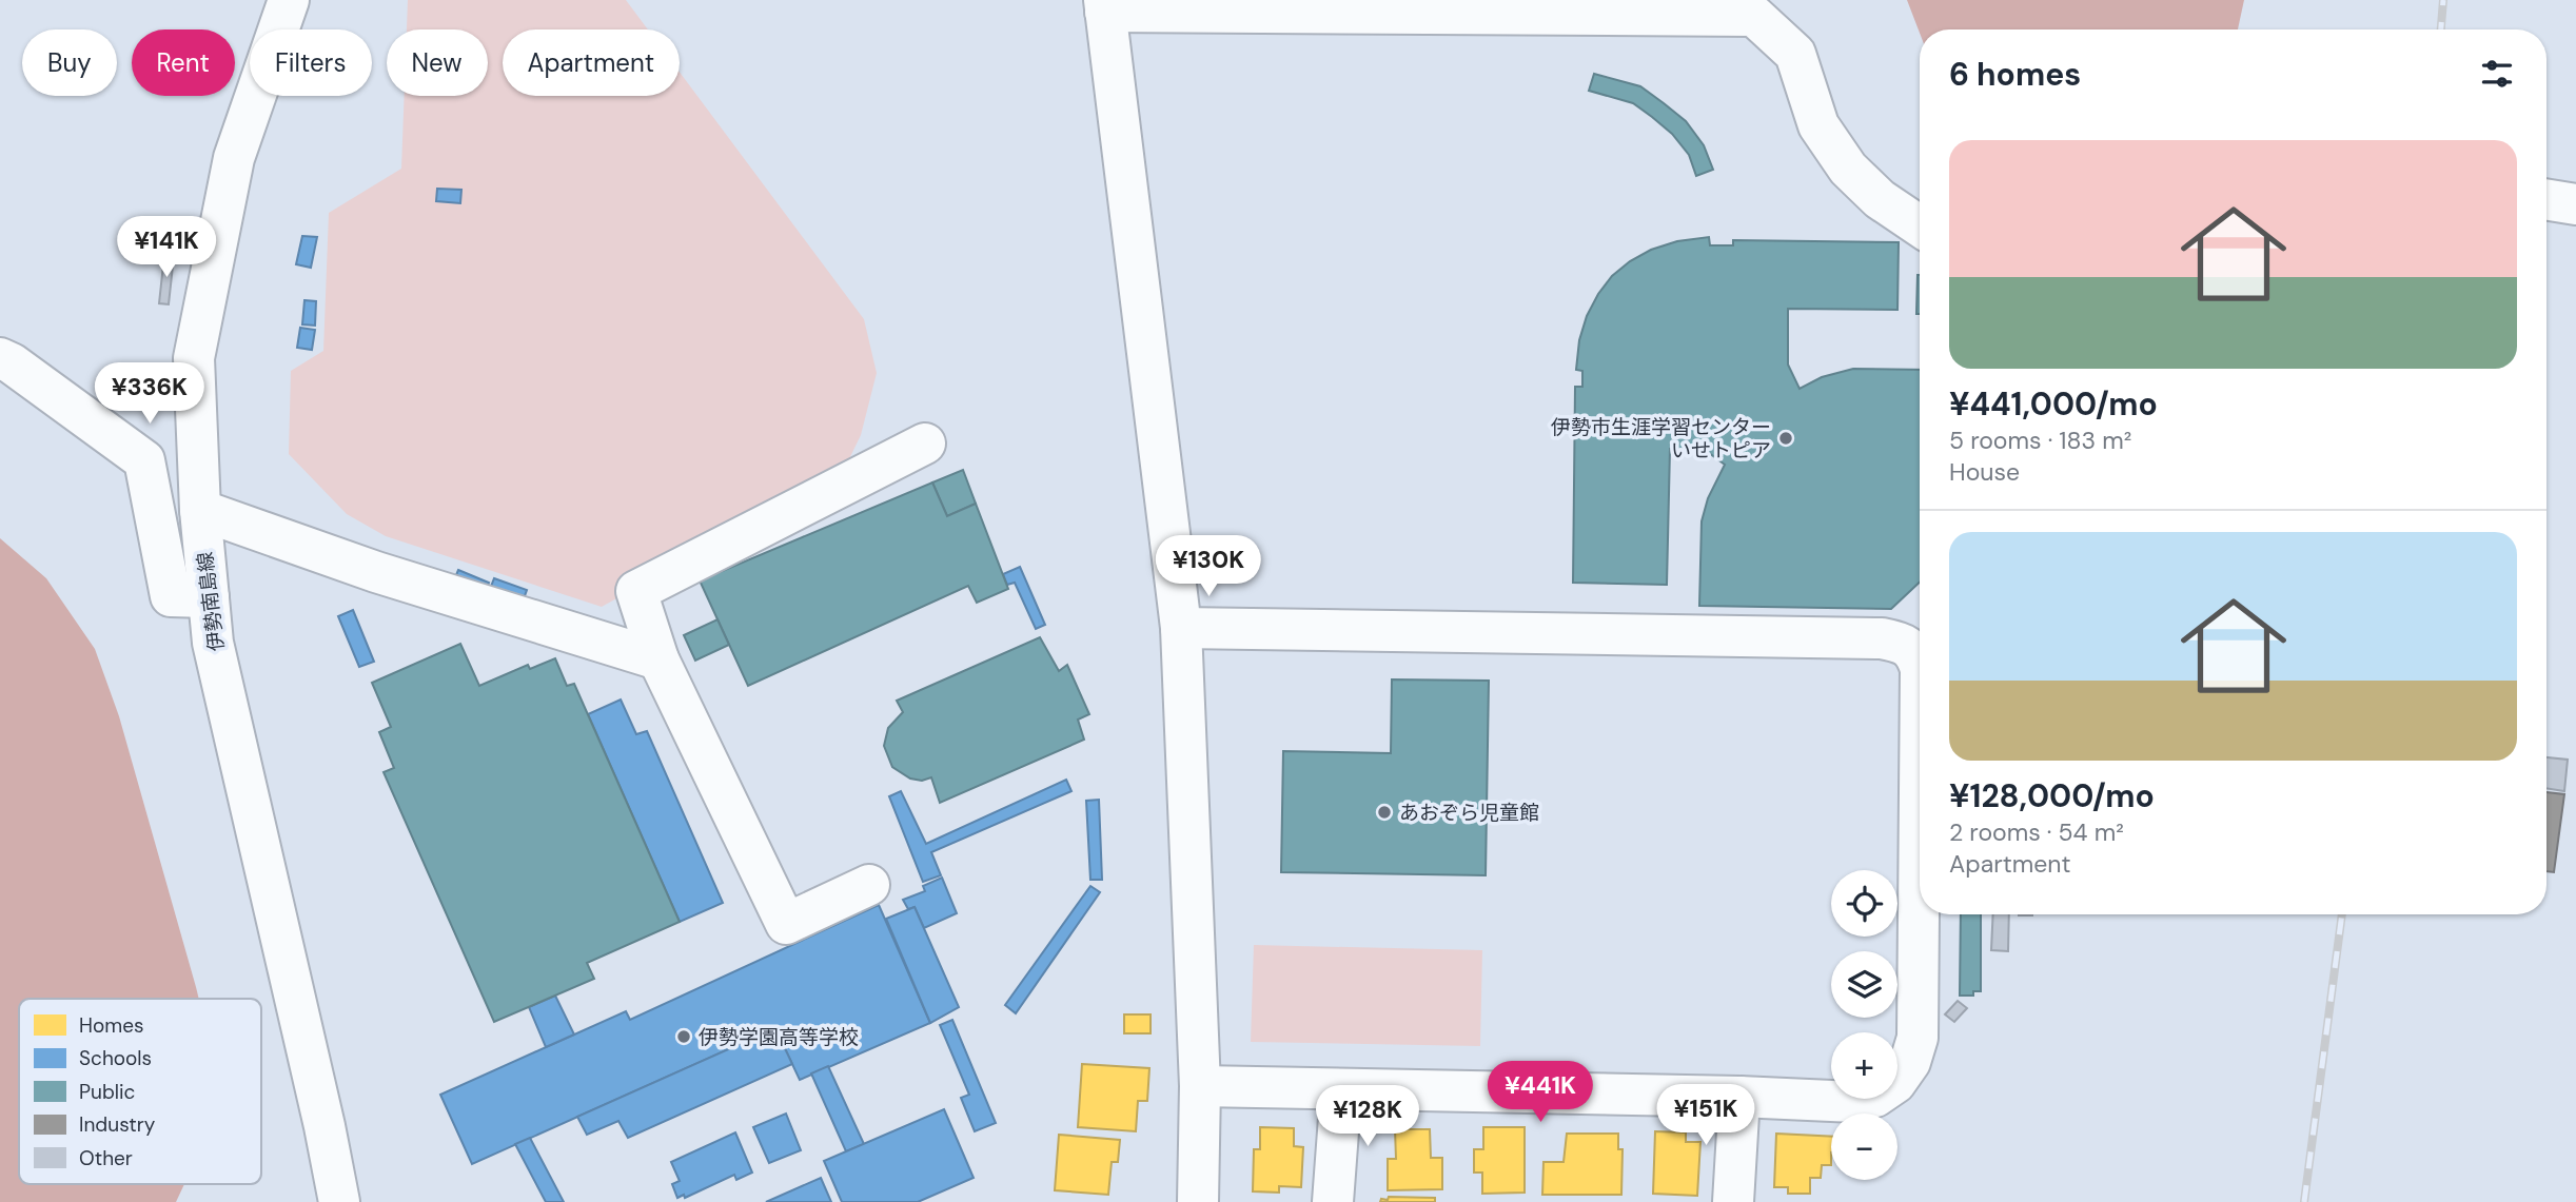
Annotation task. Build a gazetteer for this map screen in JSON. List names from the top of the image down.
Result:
{
  "streets": {
    "street": ["伊勢南島線"]
  },
  "places": ["伊勢市生涯学習センター いせトピア", "あおぞら児童館", "伊勢学園高等学校"],
  "legend": [
    "Homes",
    "Schools",
    "Public",
    "Industry",
    "Other"
  ],
  "page": {
    "chip": [
      "Buy",
      "Rent",
      "Filters",
      "New",
      "Apartment"
    ],
    "heading": "6 homes",
    "list": [
      {
        "name": "¥441,000/mo",
        "note": "5 rooms · 183 m² · House"
      },
      {
        "name": "¥128,000/mo",
        "note": "2 rooms · 54 m² · Apartment"
      }
    ],
    "price": [
      "¥141K",
      "¥336K",
      "¥130K",
      "¥441K",
      "¥151K",
      "¥128K"
    ],
    "map_buttons": ["+", "−"]
  }
}
